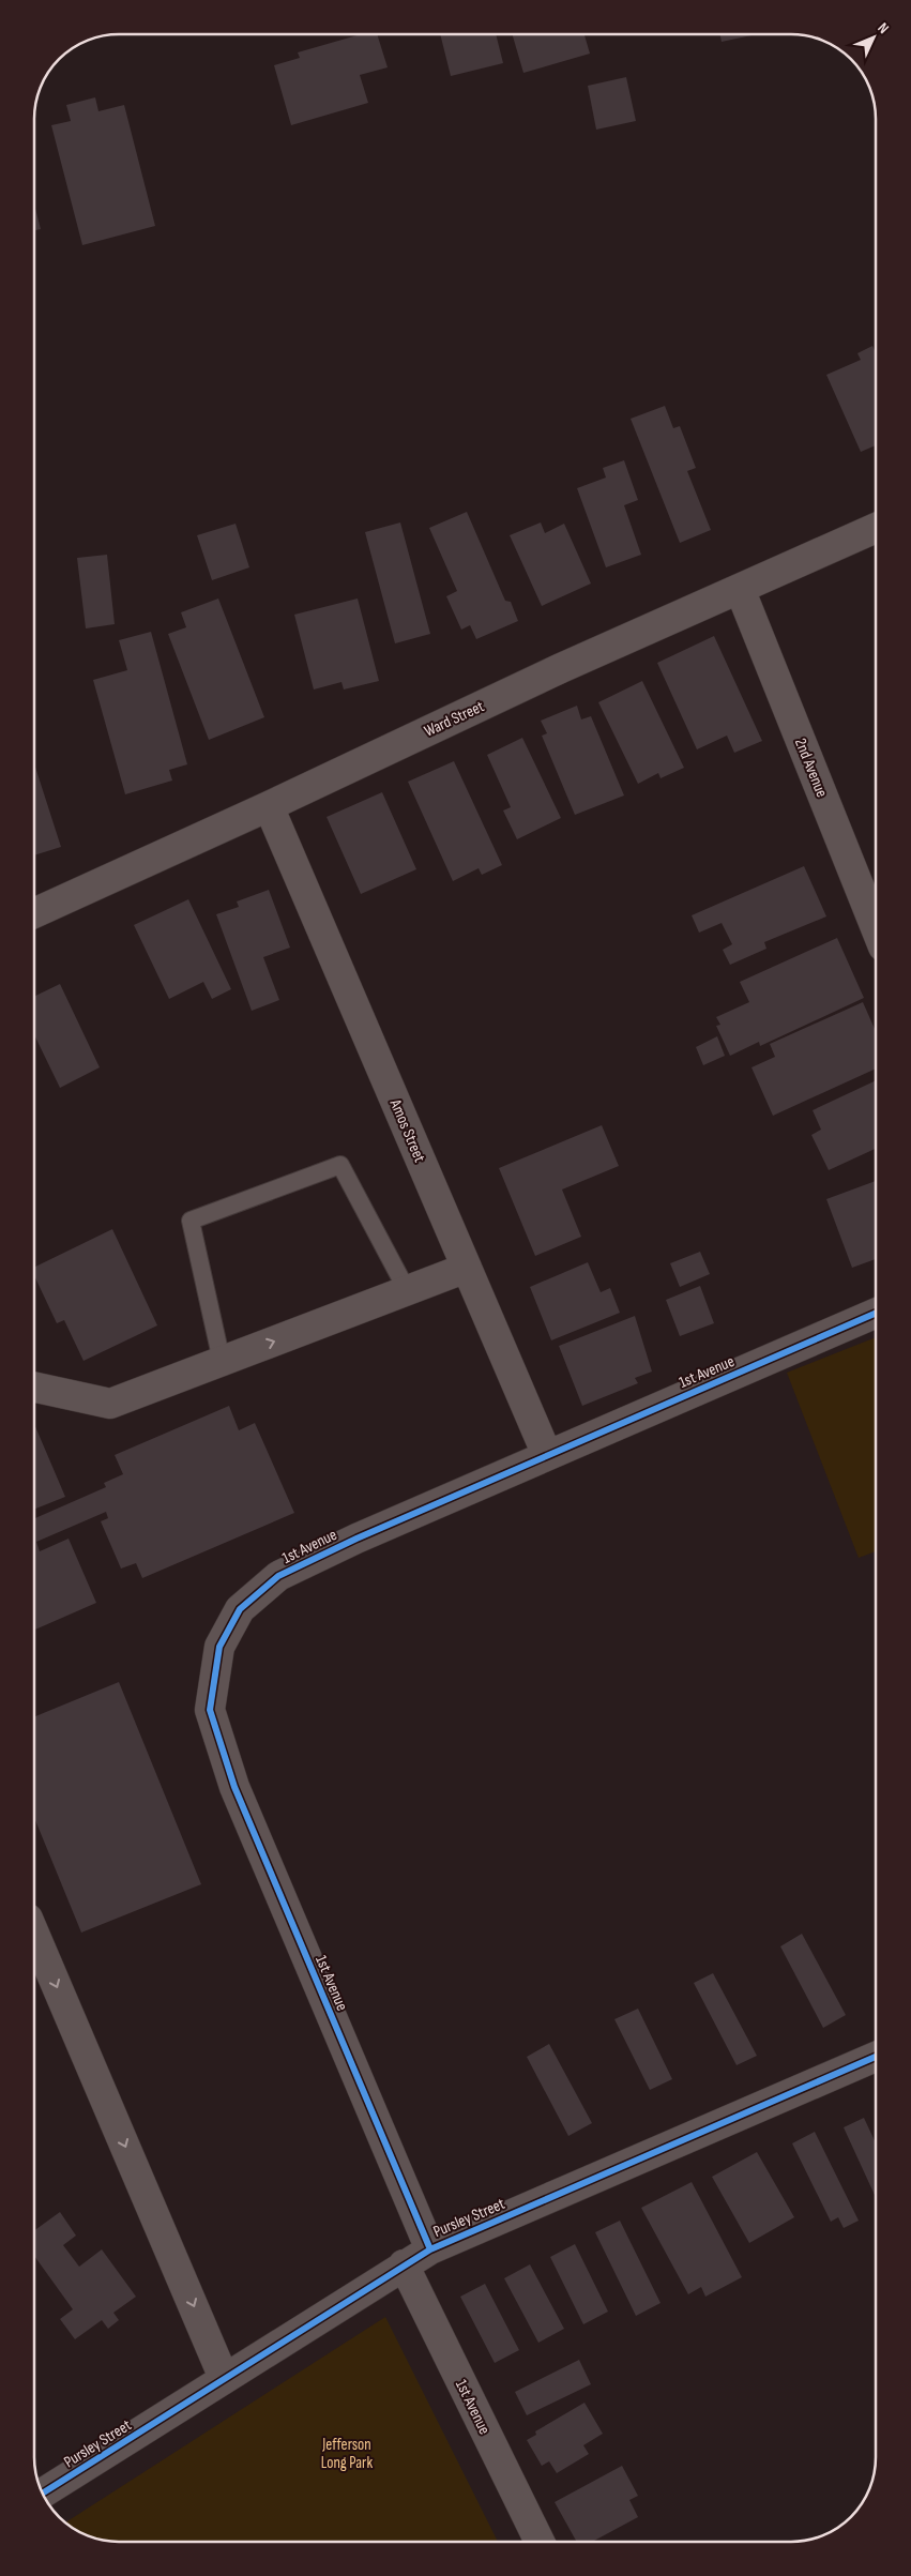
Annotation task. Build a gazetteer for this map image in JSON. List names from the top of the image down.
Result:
{
  "streets": {
    "street": [
      "Ward Street",
      "2nd Avenue",
      "Amos Street",
      "1st Avenue",
      "Pursley Street"
    ]
  },
  "crossings": [
    ["Ward Street", "2nd Avenue"],
    ["Ward Street", "Amos Street"],
    ["Amos Street", "1st Avenue"],
    ["1st Avenue", "Pursley Street"]
  ],
  "parks": ["Jefferson Long Park"],
  "north": "top right"
}
